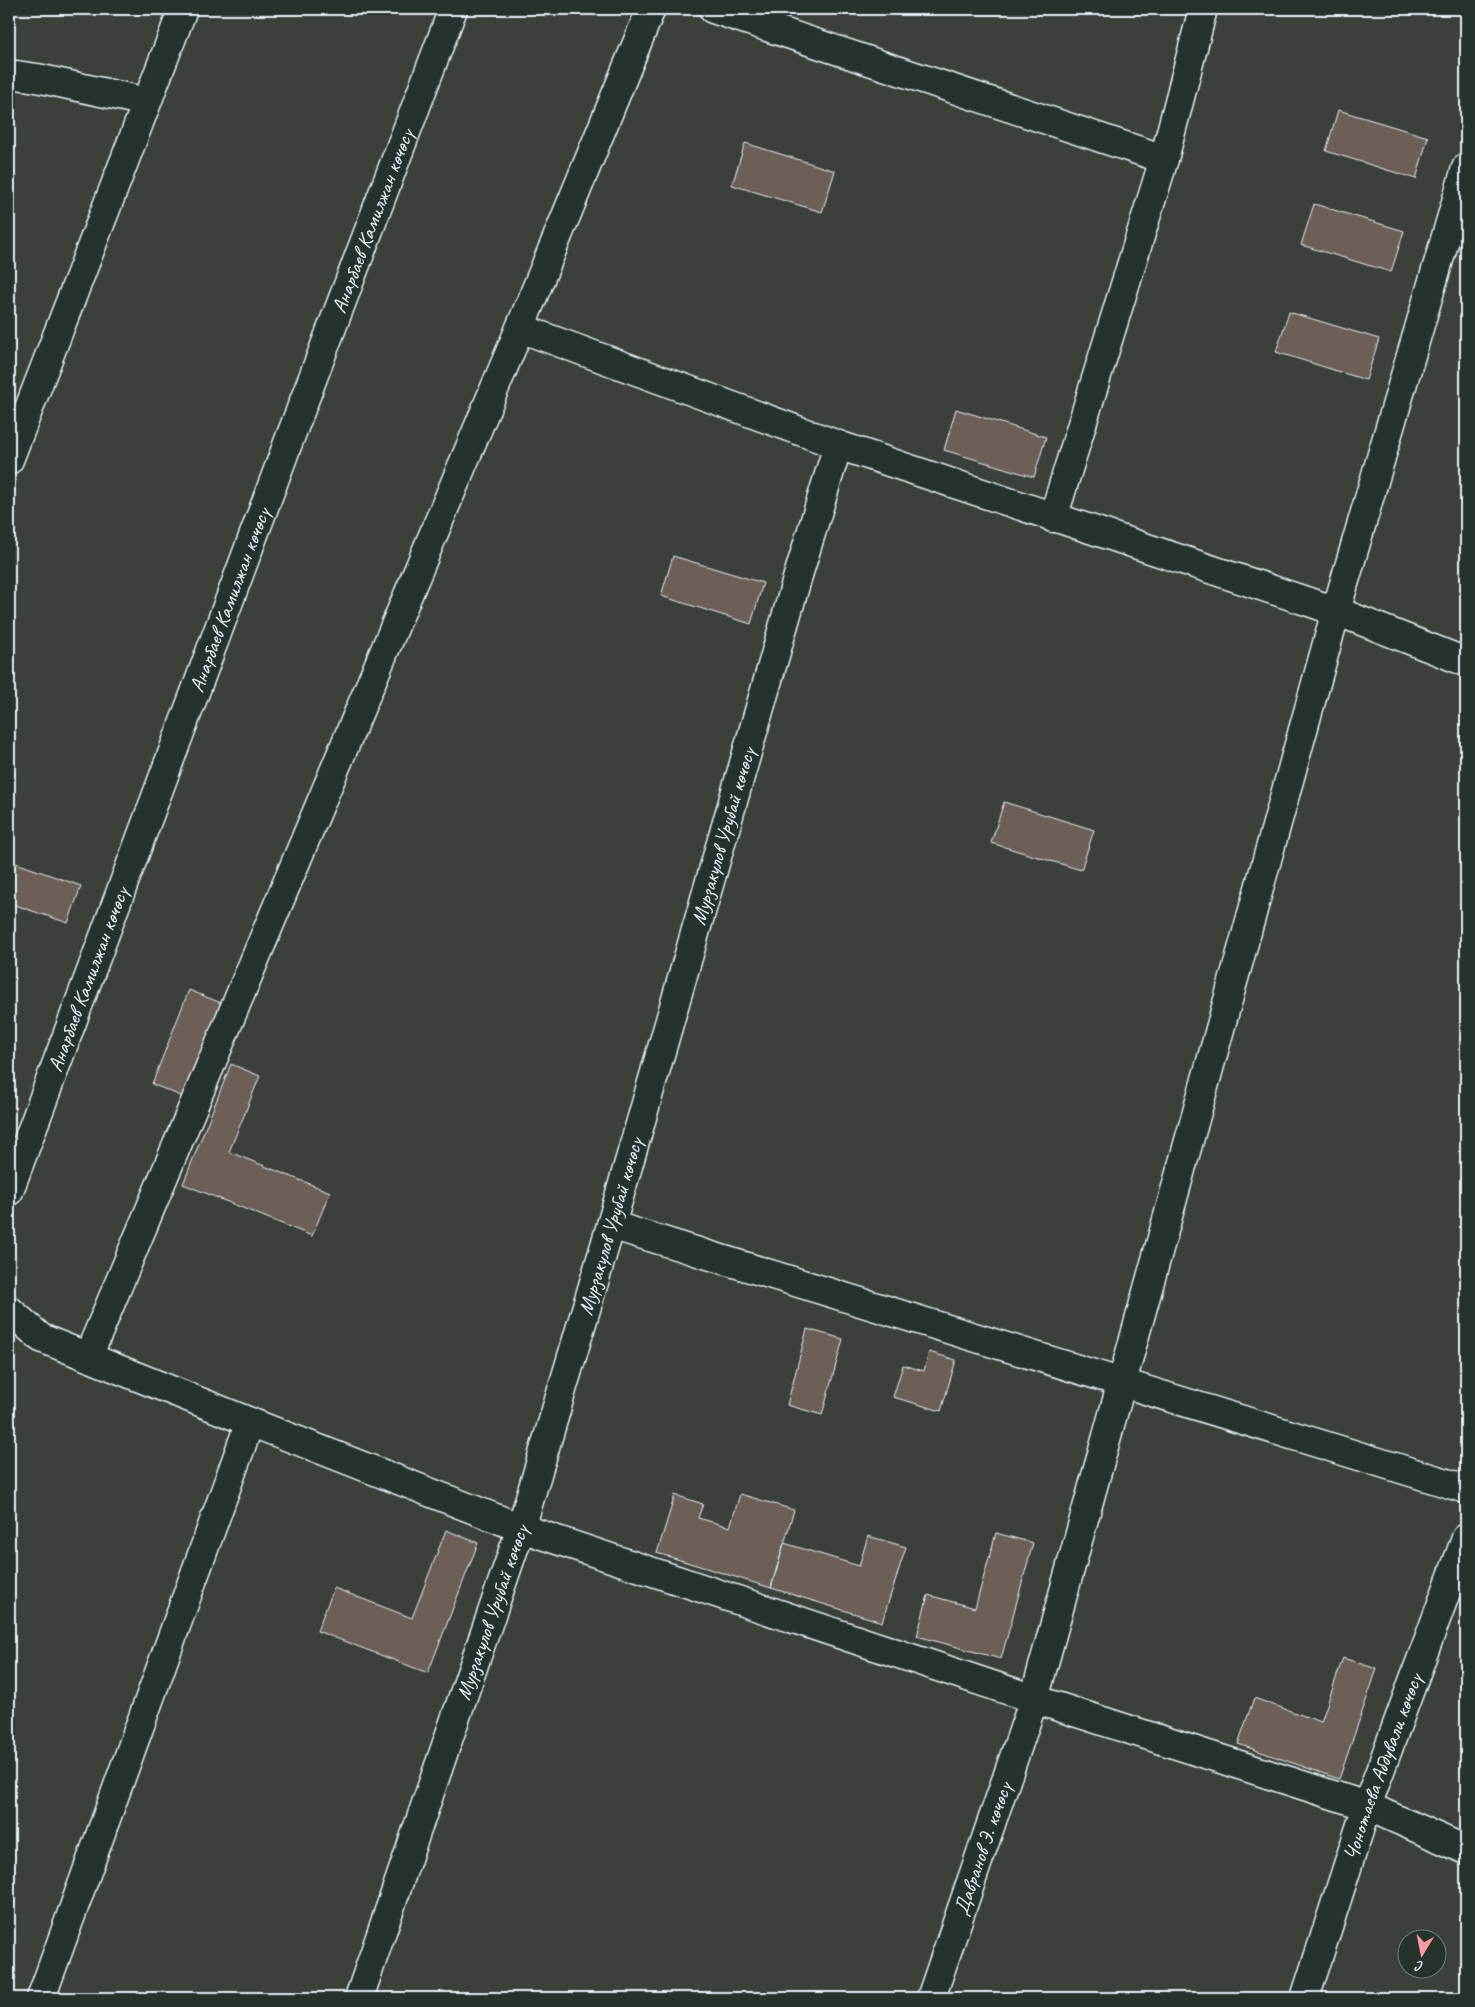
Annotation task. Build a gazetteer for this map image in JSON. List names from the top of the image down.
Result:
{
  "streets": {
    "street": [
      "Анарбаев Камилжан көчөсү",
      "Мурзакулов Урубай көчөсү",
      "Чонотаева Абдували көчөсү",
      "Давранов Э. көчөсү"
    ]
  },
  "north": "bottom"
}
